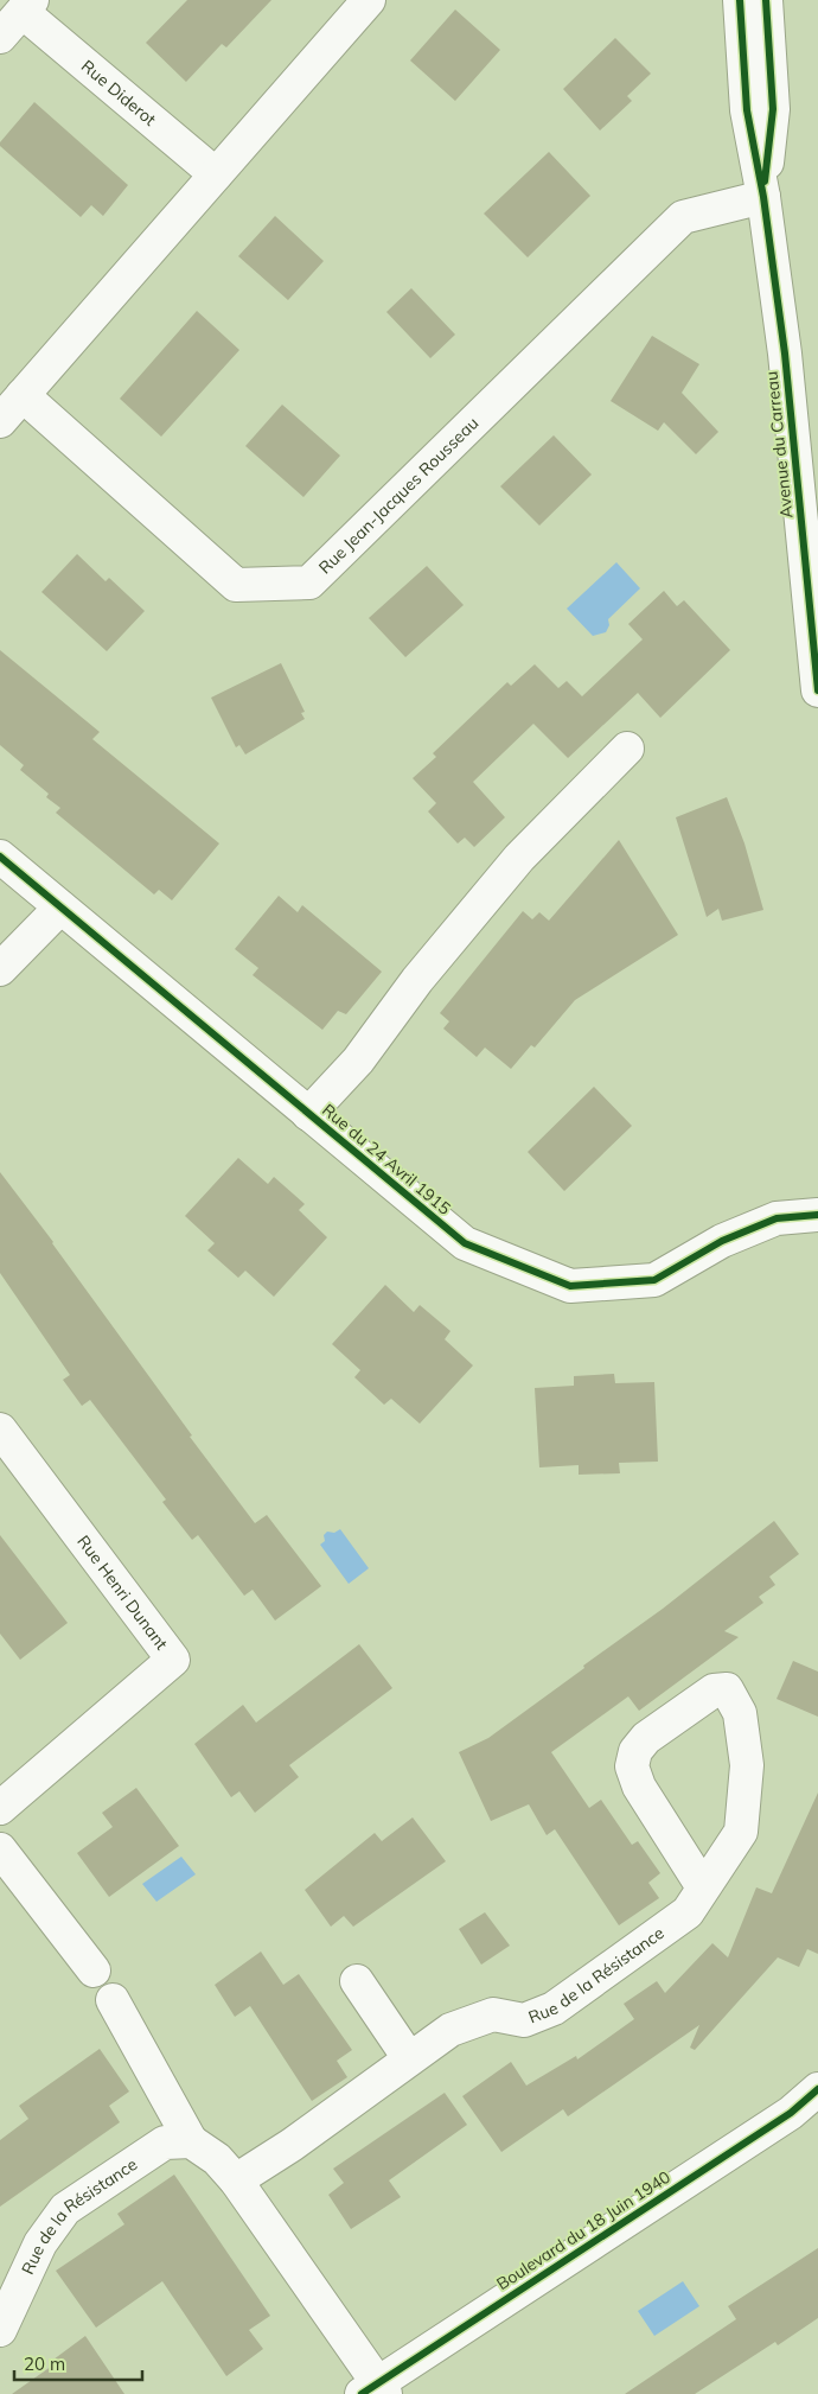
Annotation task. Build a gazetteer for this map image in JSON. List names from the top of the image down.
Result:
{
  "streets": {
    "street": [
      "Rue Diderot",
      "Avenue du Carreau",
      "Rue Jean-Jacques Rousseau",
      "Rue du 24 Avril 1915",
      "Rue Henri Dunant",
      "Rue de la Résistance",
      "Boulevard du 18 Juin 1940"
    ]
  },
  "crossings": [
    ["Avenue du Carreau", "Rue Jean-Jacques Rousseau"]
  ],
  "scale_bar": "20 m"
}
